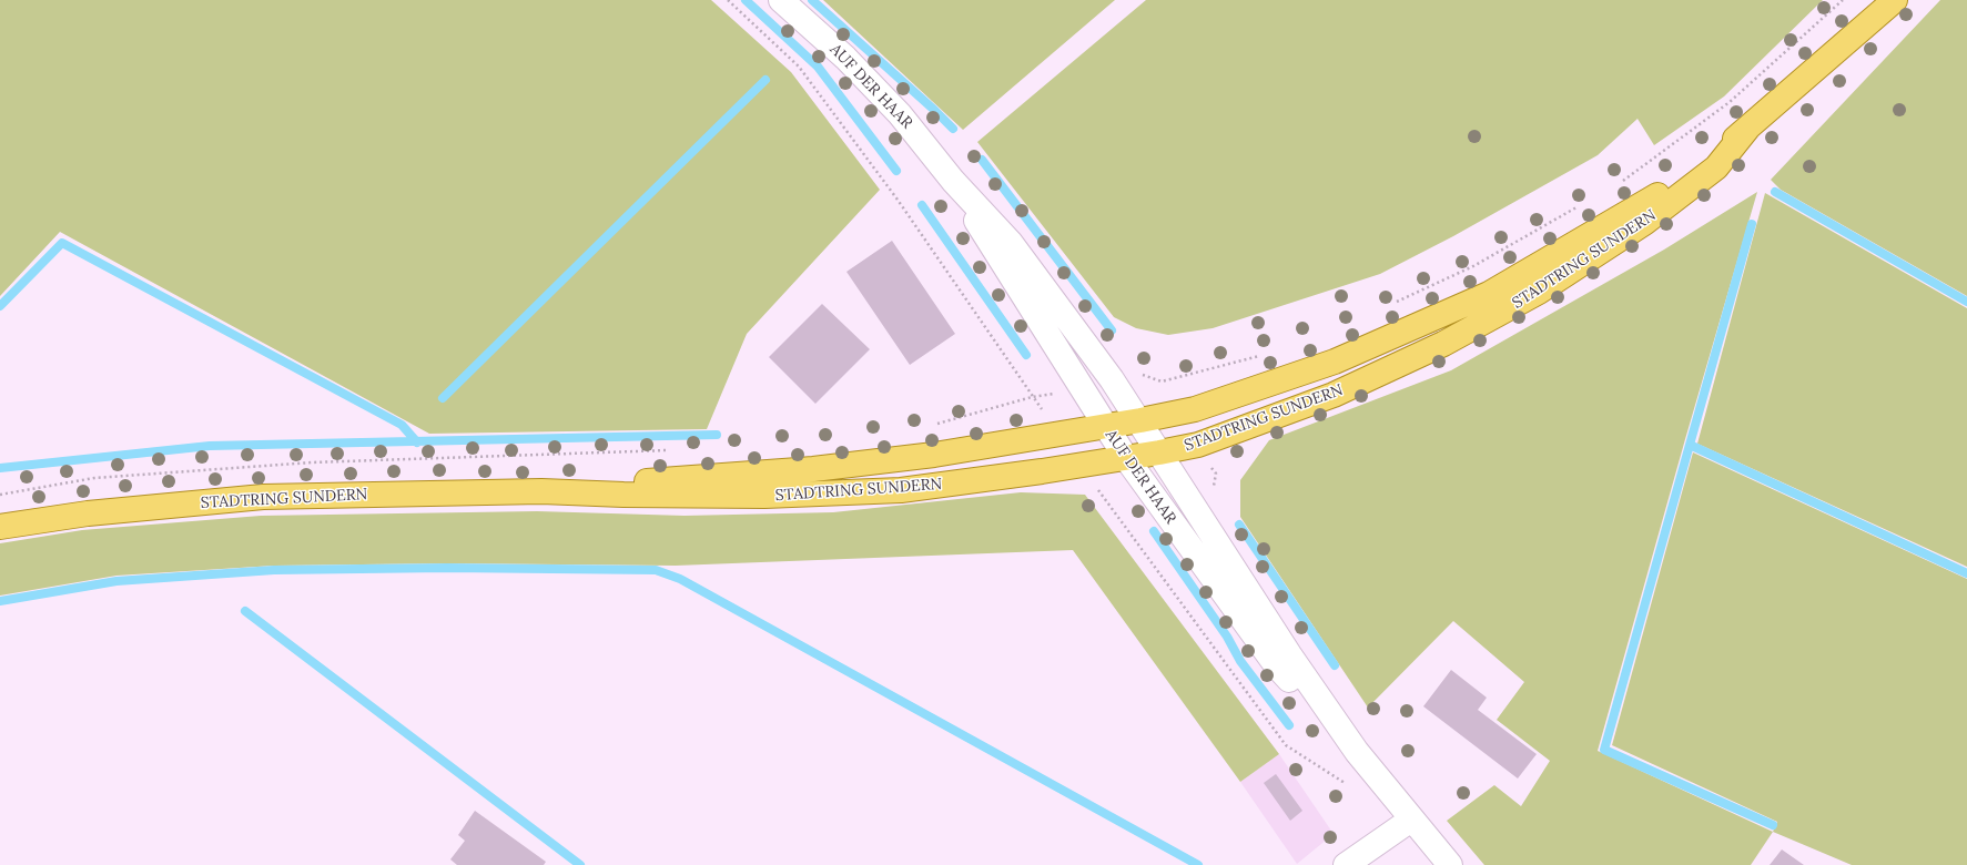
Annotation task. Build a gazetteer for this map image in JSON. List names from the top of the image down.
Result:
{
  "streets": {
    "main road": ["STADTRING SUNDERN"],
    "street": ["AUF DER HAAR"]
  },
  "crossings": [
    ["AUF DER HAAR", "STADTRING SUNDERN"]
  ]
}
